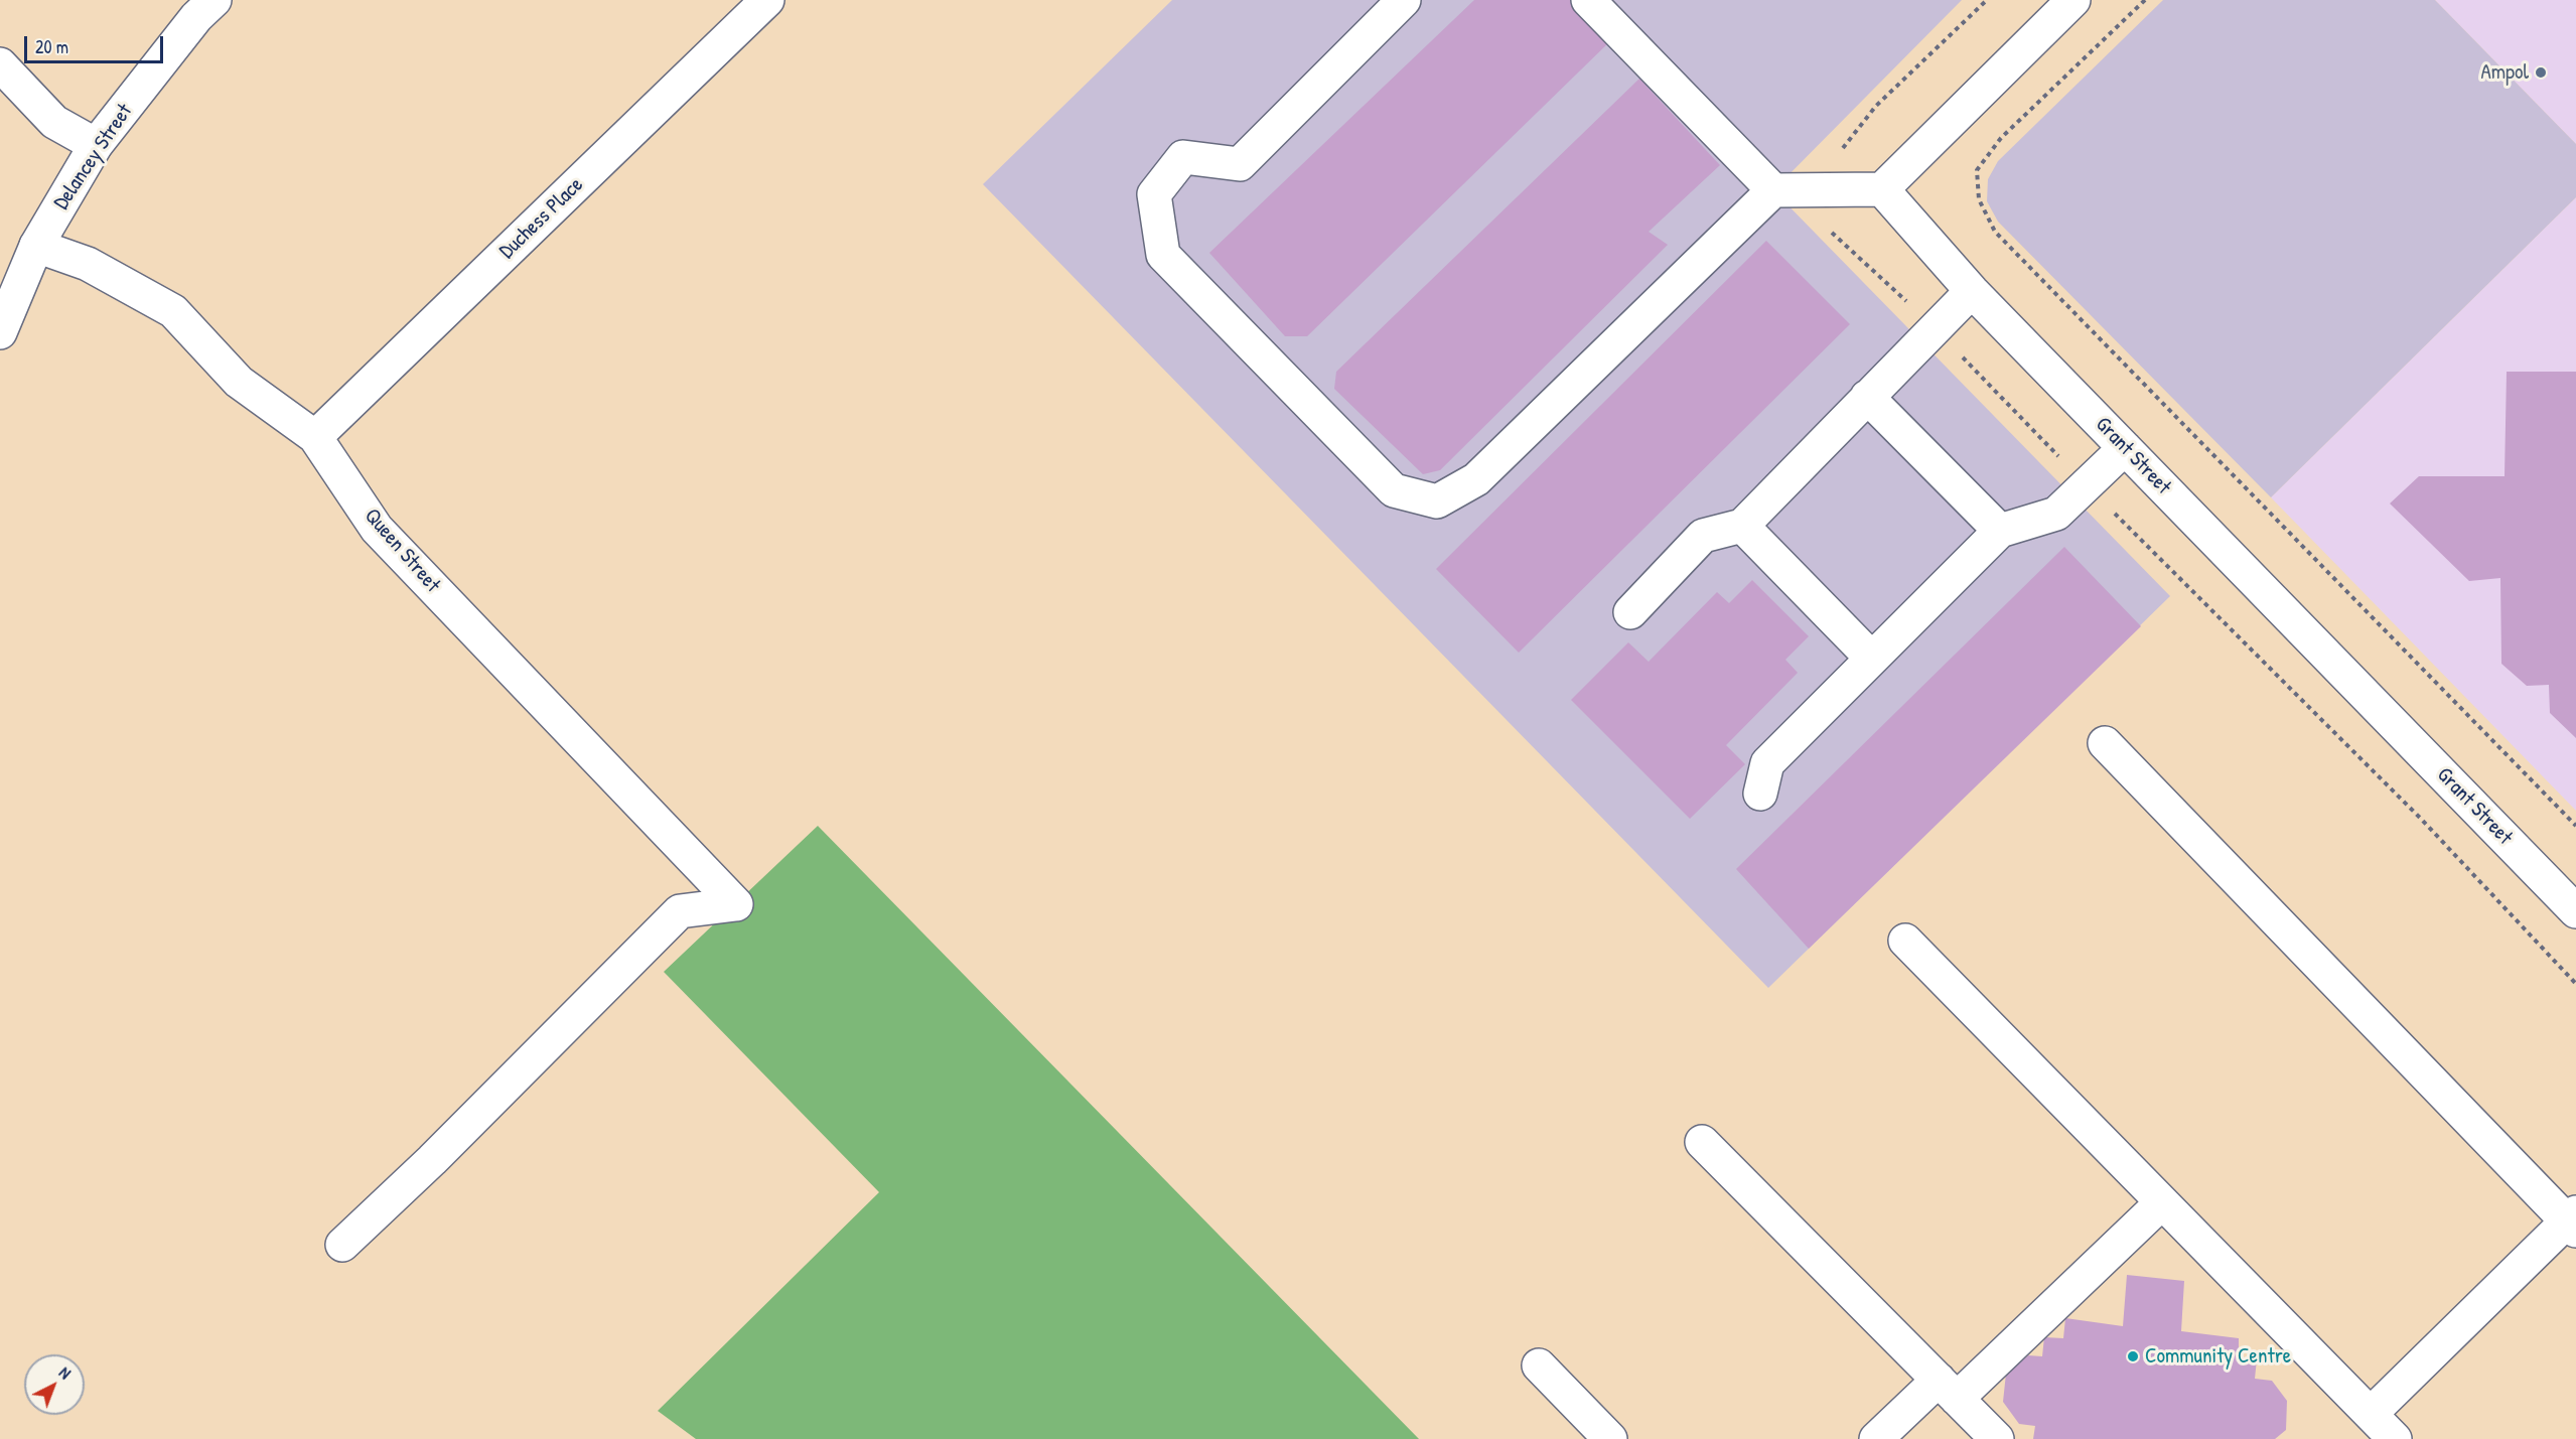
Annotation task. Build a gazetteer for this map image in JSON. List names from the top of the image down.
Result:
{
  "streets": {
    "street": [
      "Delancey Street",
      "Duchess Place",
      "Grant Street",
      "Queen Street"
    ]
  },
  "crossings": [
    ["Delancey Street", "Queen Street"],
    ["Duchess Place", "Queen Street"]
  ],
  "places": ["Ampol", "Community Centre"],
  "scale_bar": "20 m",
  "north": "top right"
}
